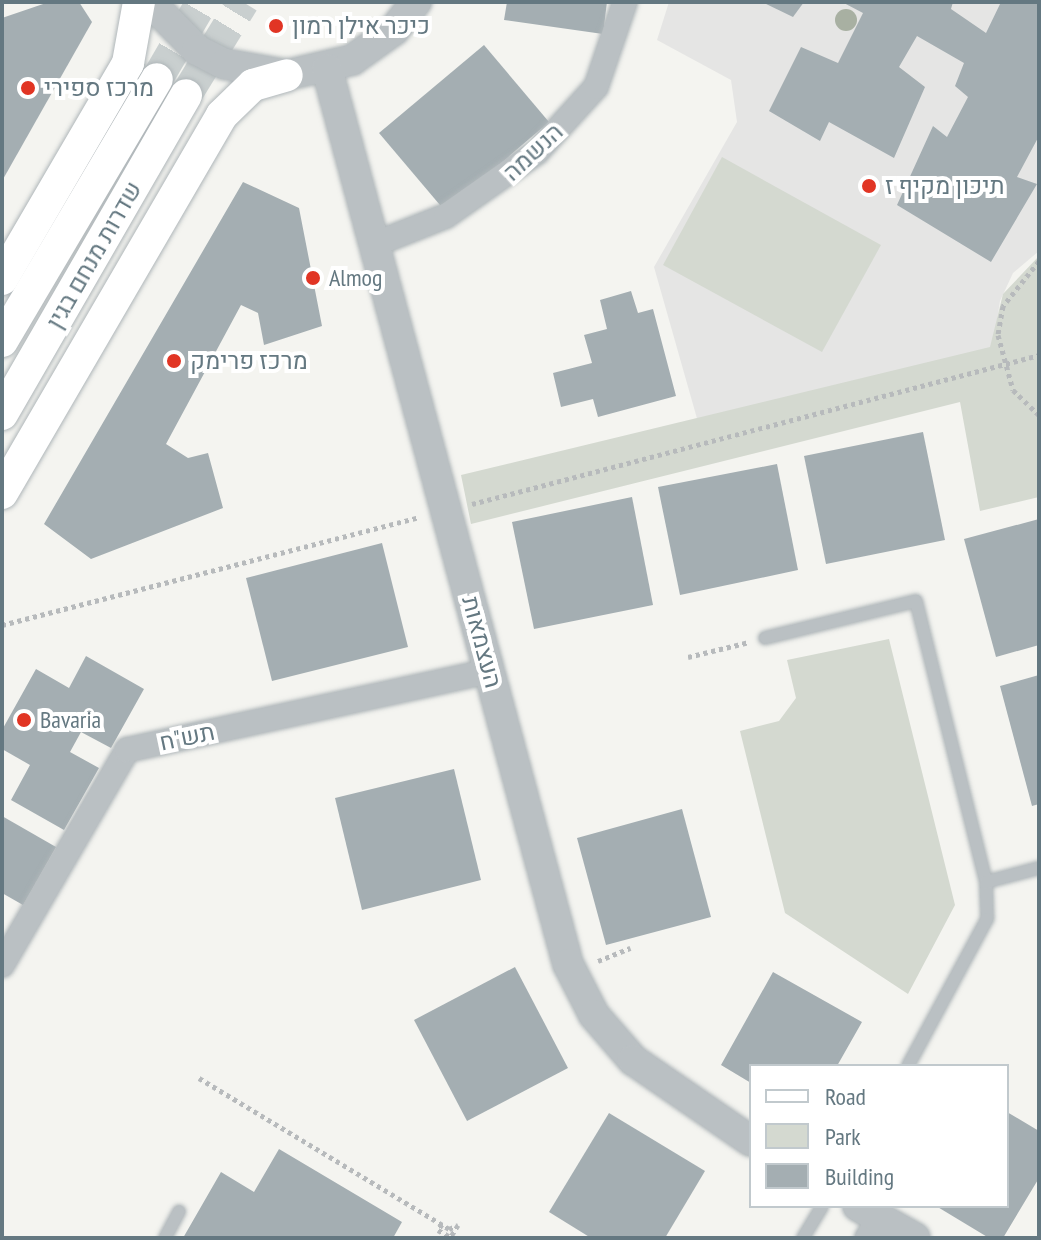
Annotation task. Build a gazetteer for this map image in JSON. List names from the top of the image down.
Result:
{
  "streets": {
    "main road": ["שדרות מנחם בגין"],
    "street": ["הנשמה", "העצמאות", "תש\"ח"]
  },
  "crossings": [
    ["הנשמה", "העצמאות"],
    ["העצמאות", "תש\"ח"]
  ],
  "places": [
    "כיכר אילן רמון",
    "מרכז ספירי",
    "תיכון מקיף ז",
    "Almog",
    "מרכז פרימק",
    "Bavaria"
  ],
  "legend": ["Road", "Park", "Building"]
}
